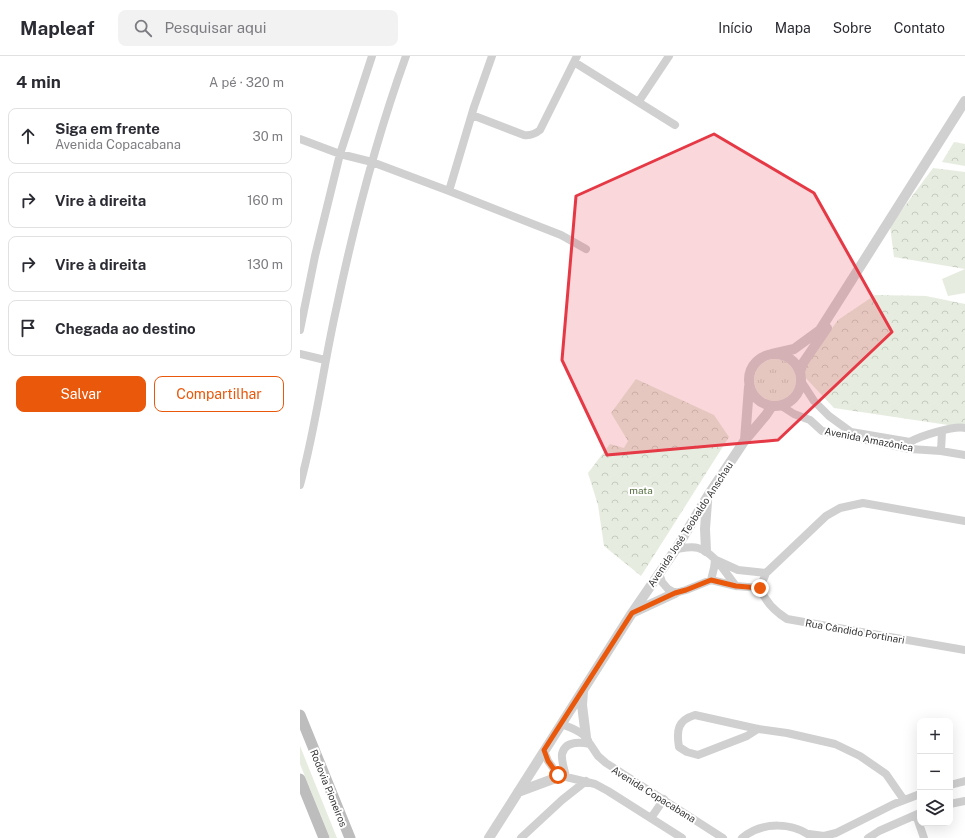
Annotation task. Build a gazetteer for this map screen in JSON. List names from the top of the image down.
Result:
{
  "streets": {
    "main road": ["Rodovia Pioneiros"],
    "street": [
      "Avenida Amazônica",
      "Avenida José Teobaldo Anschau",
      "Rua Cândido Portinari",
      "Avenida Copacabana"
    ]
  },
  "crossings": [
    ["Avenida Amazônica", "Avenida José Teobaldo Anschau"],
    ["Avenida José Teobaldo Anschau", "Avenida Copacabana"]
  ],
  "parks": ["mata"],
  "page": {
    "header": "Mapleaf",
    "search": "Pesquisar aqui",
    "nav": [
      "Início",
      "Mapa",
      "Sobre",
      "Contato"
    ],
    "heading": ["4 min", "A pé · 320 m"],
    "list": [
      ["Siga em frente", "Avenida Copacabana", "30 m"],
      ["Vire à direita", "160 m"],
      ["Vire à direita", "130 m"],
      "Chegada ao destino"
    ],
    "buttons": ["Salvar", "Compartilhar"],
    "map_buttons": ["+", "−"]
  }
}
